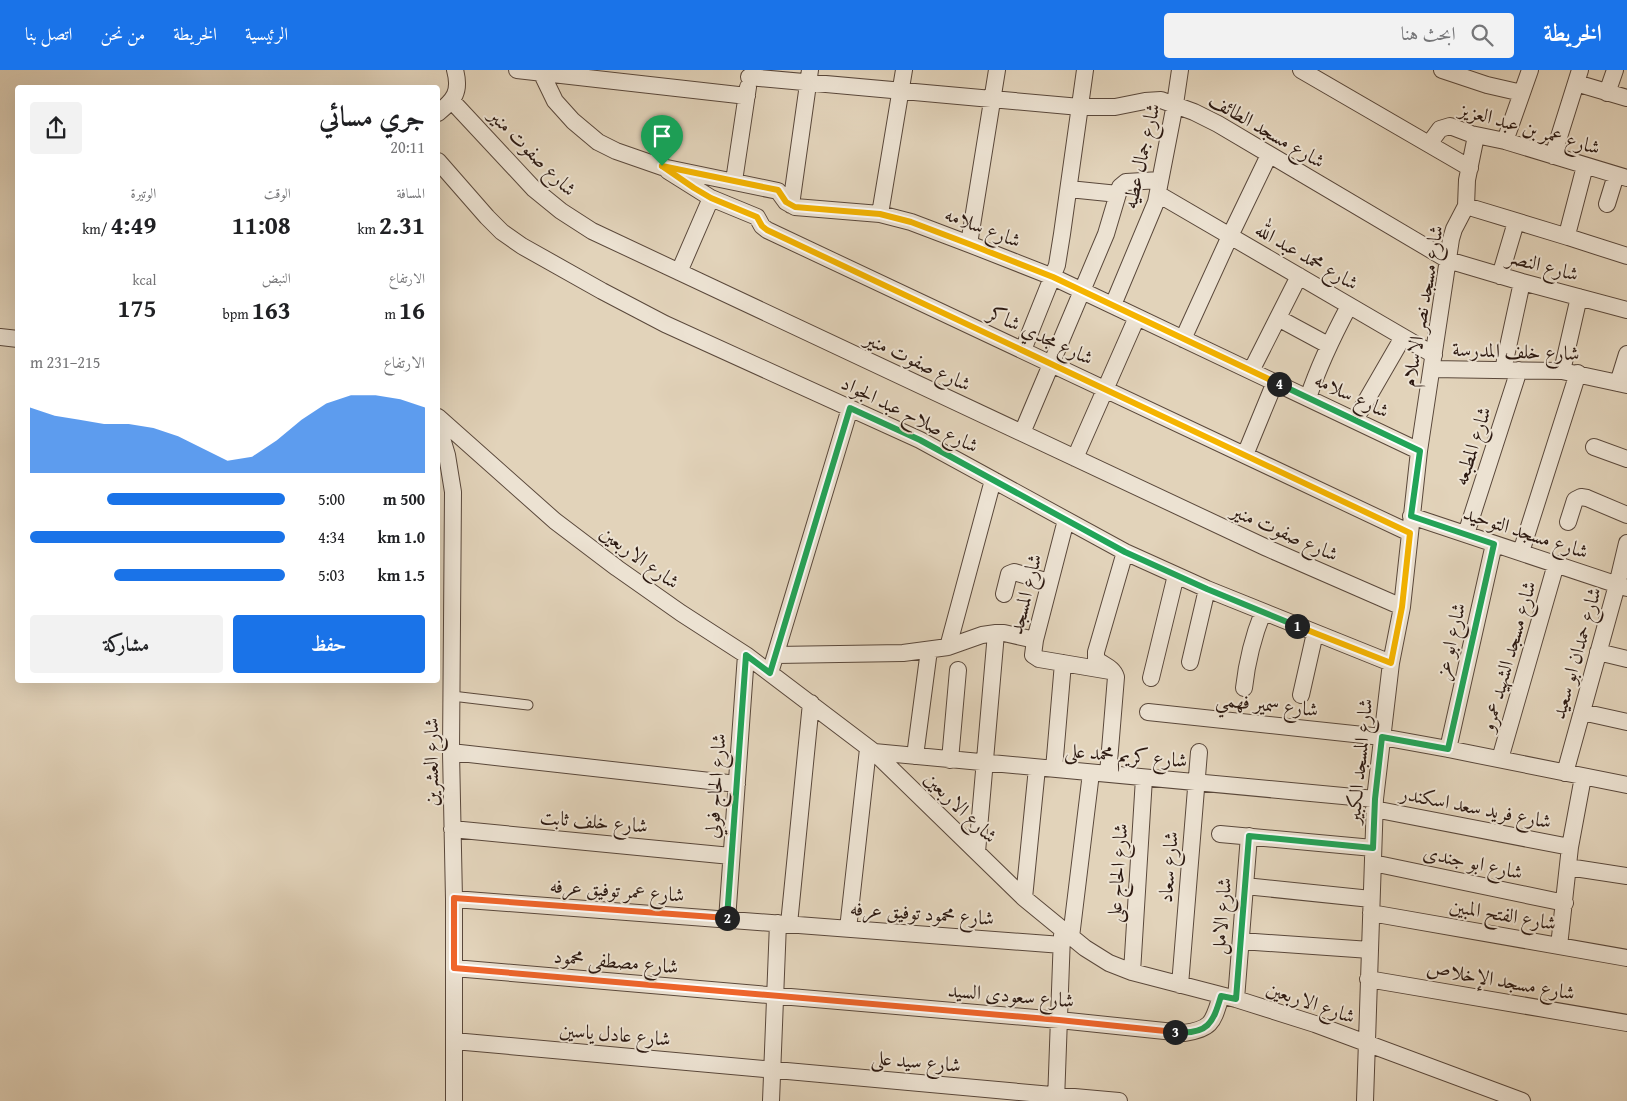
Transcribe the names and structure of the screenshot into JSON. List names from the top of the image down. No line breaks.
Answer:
{"streets":{"street":["شارع عمر بن عبد العزيز","شارع مسجد الطائف","شارع صفوت منير","شارع جمال عطيه","شارع سلامه","شارع محمد عبد الله","شارع النصر","شارع مسجد نصر الاسلام","شارع مجدي شاكر","شارع خلف المدرسة","شارع صلاح عبد الجواد","شارع المطبعه","شارع مسجد التوحيد","شارع الاربعين","شارع المسجد","شارع ابو عز","شارع حمدان ابو سعيد","شارع مسجد الشهيد عمرو","شارع سمير فهمي","شارع كريم محمد على","شارع المسجد الكبير","شارع العشرين","شارع الحاج فولي","شارع فريد سعد اسكندر","شارع خلف ثابت","شارع ابو جندى","شارع سعاد","شارع الحاج على","شارع عمر توفيق عرفه","شارع محمود توفيق عرفه","شارع الفتح المبين","شارع الامل","شارع مصطفى محمود","شارع مسجد الإخلاص","شارع سعودى السيد","شارع عادل ياسين","شارع سيد على"]},"crossings":[["شارع عمر بن عبد العزيز","شارع مسجد نصر الاسلام"],["شارع مسجد الطائف","شارع جمال عطيه"],["شارع مسجد الطائف","شارع النصر"],["شارع مسجد الطائف","شارع مسجد نصر الاسلام"],["شارع صفوت منير","شارع المسجد الكبير"],["شارع جمال عطيه","شارع سلامه"],["شارع جمال عطيه","شارع محمد عبد الله"],["شارع سلامه","شارع مسجد نصر الاسلام"],["شارع محمد عبد الله","شارع مسجد نصر الاسلام"],["شارع محمد عبد الله","شارع خلف المدرسة"],["شارع النصر","شارع مسجد نصر الاسلام"],["شارع النصر","شارع المطبعه"],["شارع مسجد نصر الاسلام","شارع خلف المدرسة"],["شارع مسجد نصر الاسلام","شارع مسجد التوحيد"],["شارع مسجد نصر الاسلام","شارع المسجد الكبير"],["شارع مجدي شاكر","شارع المسجد الكبير"],["شارع خلف المدرسة","شارع المطبعه"],["شارع صلاح عبد الجواد","شارع المسجد"],["شارع صلاح عبد الجواد","شارع المسجد الكبير"],["شارع المطبعه","شارع مسجد التوحيد"],["شارع مسجد التوحيد","شارع ابو عز"],["شارع مسجد التوحيد","شارع حمدان ابو سعيد"],["شارع مسجد التوحيد","شارع مسجد الشهيد عمرو"],["شارع مسجد التوحيد","شارع المسجد الكبير"],["شارع الاربعين","شارع كريم محمد على"],["شارع الاربعين","شارع المسجد الكبير"],["شارع الاربعين","شارع الحاج فولي"],["شارع الاربعين","شارع سعاد"],["شارع الاربعين","شارع الحاج على"],["شارع الاربعين","شارع محمود توفيق عرفه"],["شارع الاربعين","شارع الامل"],["شارع الاربعين","شارع سعودى السيد"],["شارع ابو عز","شارع سمير فهمي"],["شارع حمدان ابو سعيد","شارع سمير فهمي"],["شارع مسجد الشهيد عمرو","شارع سمير فهمي"],["شارع سمير فهمي","شارع المسجد الكبير"],["شارع كريم محمد على","شارع المسجد الكبير"],["شارع كريم محمد على","شارع فريد سعد اسكندر"],["شارع كريم محمد على","شارع سعاد"],["شارع كريم محمد على","شارع الحاج على"],["شارع المسجد الكبير","شارع فريد سعد اسكندر"],["شارع المسجد الكبير","شارع ابو جندى"],["شارع المسجد الكبير","شارع الفتح المبين"],["شارع المسجد الكبير","شارع مسجد الإخلاص"],["شارع العشرين","شارع خلف ثابت"],["شارع العشرين","شارع عمر توفيق عرفه"],["شارع العشرين","شارع مصطفى محمود"],["شارع العشرين","شارع عادل ياسين"],["شارع الحاج فولي","شارع خلف ثابت"],["شارع الحاج فولي","شارع عمر توفيق عرفه"],["شارع ابو جندى","شارع الامل"],["شارع عمر توفيق عرفه","شارع محمود توفيق عرفه"],["شارع الفتح المبين","شارع الامل"],["شارع الامل","شارع سعودى السيد"],["شارع مصطفى محمود","شارع سعودى السيد"],["شارع عادل ياسين","شارع سيد على"]],"page":{"header":"الخريطة","search":"ابحث هنا","nav":["الرئيسية","الخريطة","من نحن","اتصل بنا"],"heading":["جري مسائي","20:11"],"stats":[["المسافة","2.31 km"],["الوقت","11:08"],["الوتيرة","4:49 /km"],["الارتفاع","16 m"],["النبض","163 bpm"],["kcal","175"]],"chart":["الارتفاع","215–231 m"],"pins":["4","1","2","3"],"list":[{"name":"500 m","note":"5:00"},{"name":"1.0 km","note":"4:34"},{"name":"1.5 km","note":"5:03"}],"buttons":["حفظ","مشاركة"]}}
